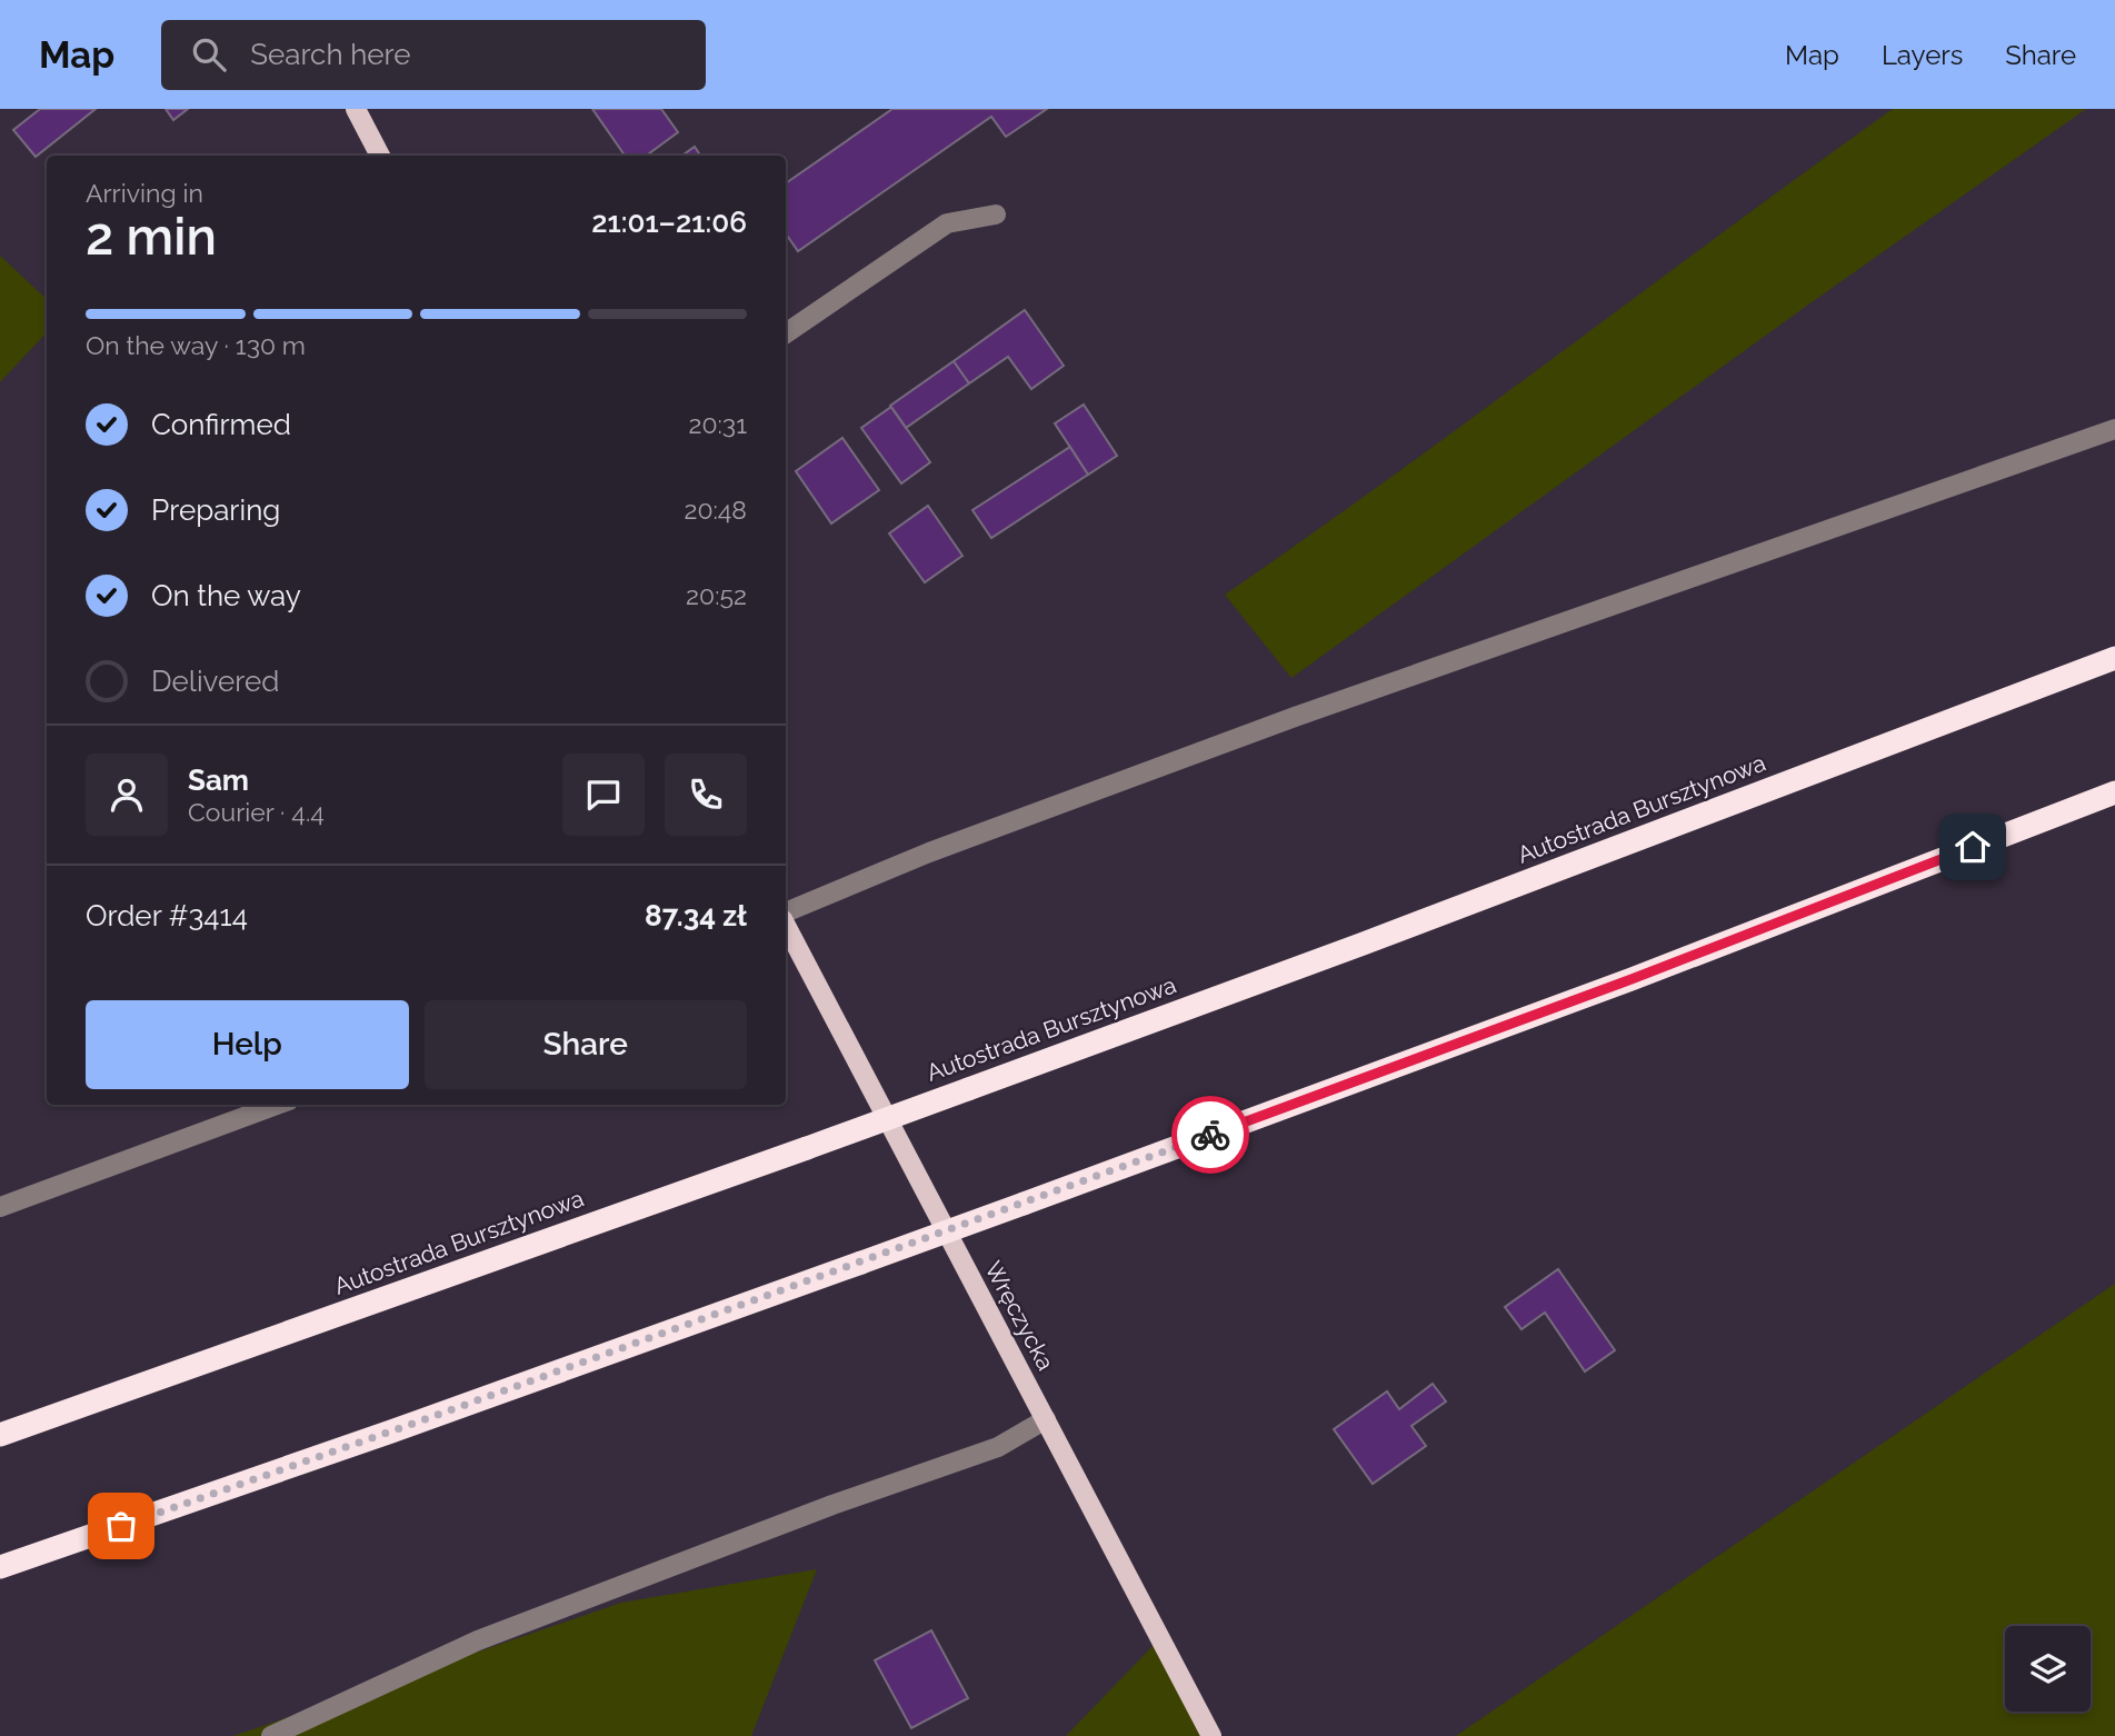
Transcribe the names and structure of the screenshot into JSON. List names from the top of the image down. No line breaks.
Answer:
{"streets":{"highway":["Autostrada Bursztynowa"],"main road":["Wręczycka"]},"page":{"header":"Map","search":"Search here","nav":["Map","Layers","Share"],"heading":["2 min","Arriving in","21:01–21:06"],"panel":["Sam","Courier · 4.4","Order #3414","87.34 zł"],"bar":"On the way · 130 m","list":[["Confirmed","20:31"],["Preparing","20:48"],["On the way","20:52"],"Delivered"],"buttons":["Help","Share"]}}
